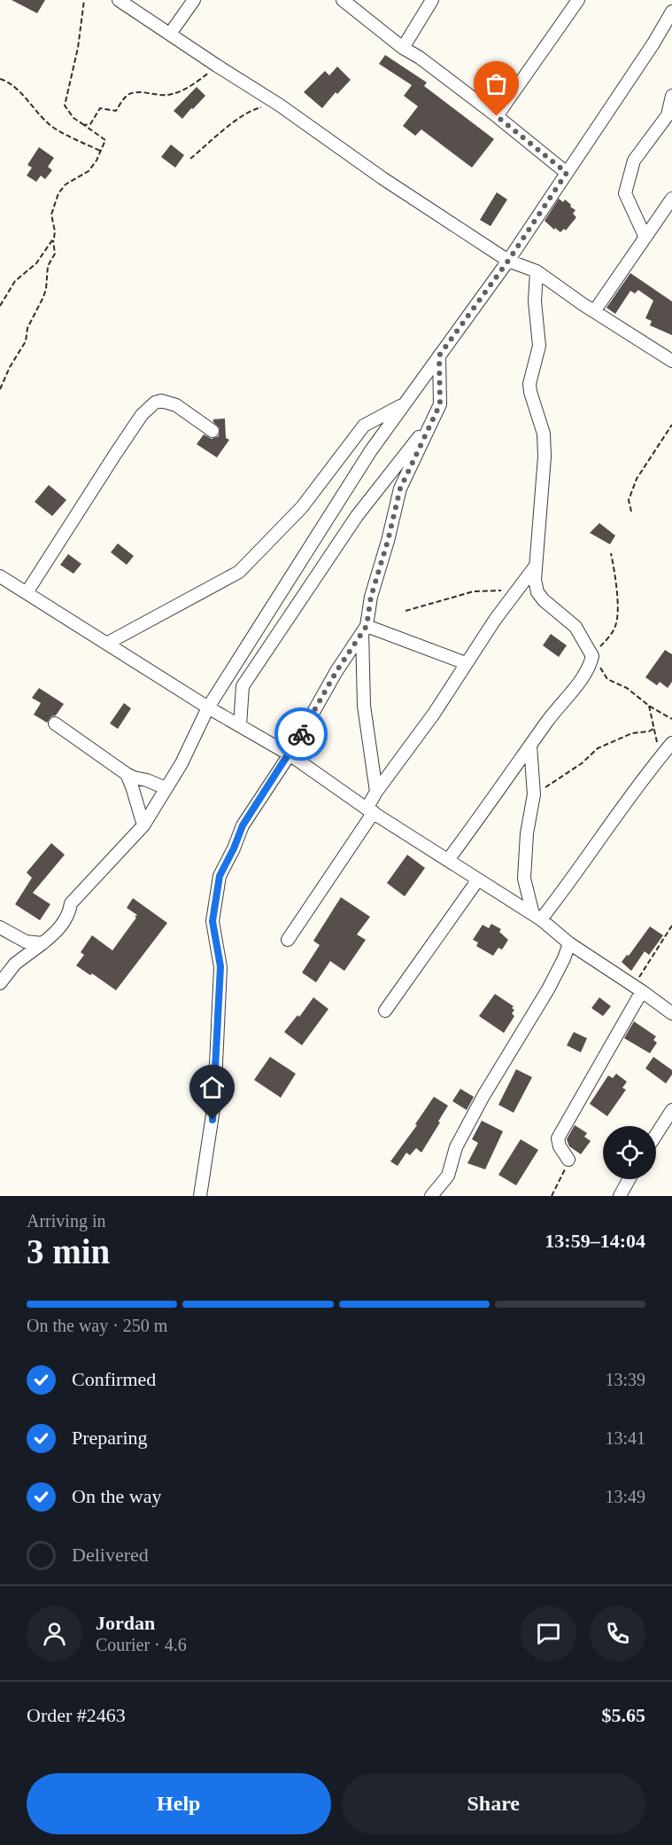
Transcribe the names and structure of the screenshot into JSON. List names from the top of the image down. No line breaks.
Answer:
{"page":{"heading":["3 min","Arriving in","13:59–14:04"],"panel":["Jordan","Courier · 4.6","Order #2463","$5.65"],"bar":"On the way · 250 m","list":[["Confirmed","13:39"],["Preparing","13:41"],["On the way","13:49"],"Delivered"],"buttons":["Help","Share"]}}
